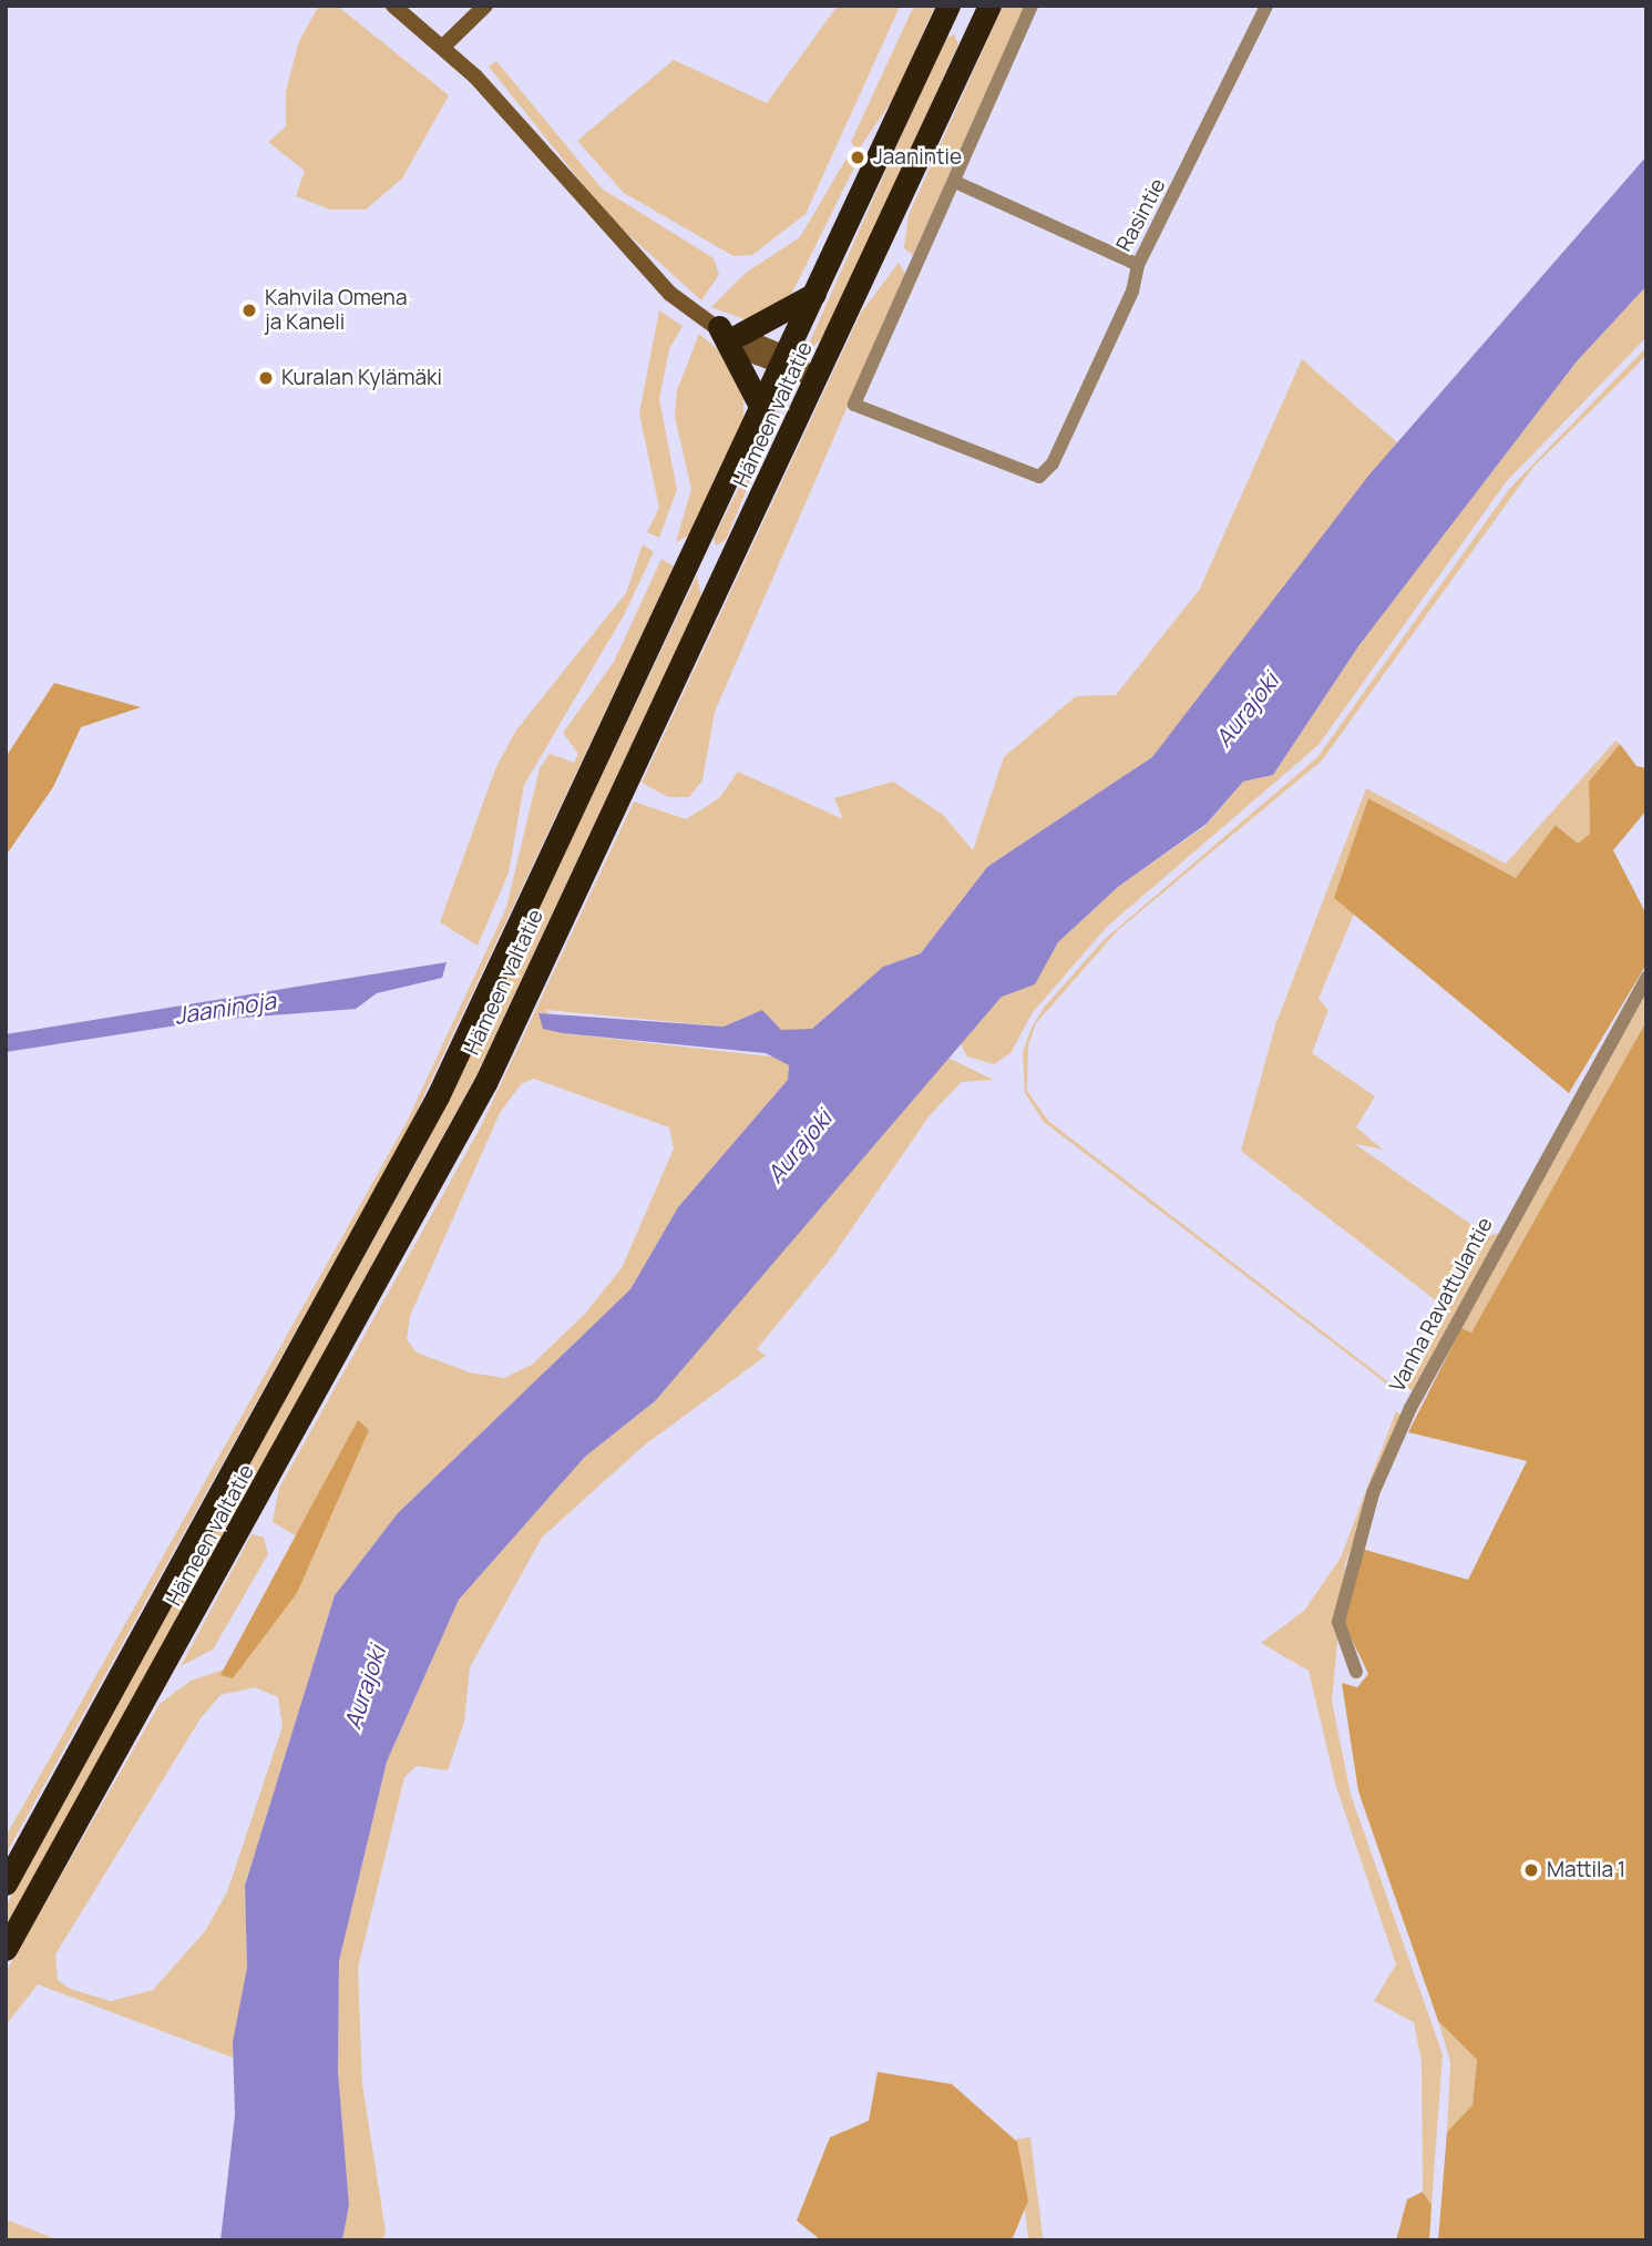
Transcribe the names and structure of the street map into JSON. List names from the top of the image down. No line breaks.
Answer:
{"streets":{"highway":["Hämeen valtatie"],"street":["Rasintie","Vanha Ravattulantie"]},"water":["Aurajoki","Jaaninoja"],"places":["Jaanintie","Kahvila Omena ja Kaneli","Kuralan Kylämäki","Mattila 1"]}
